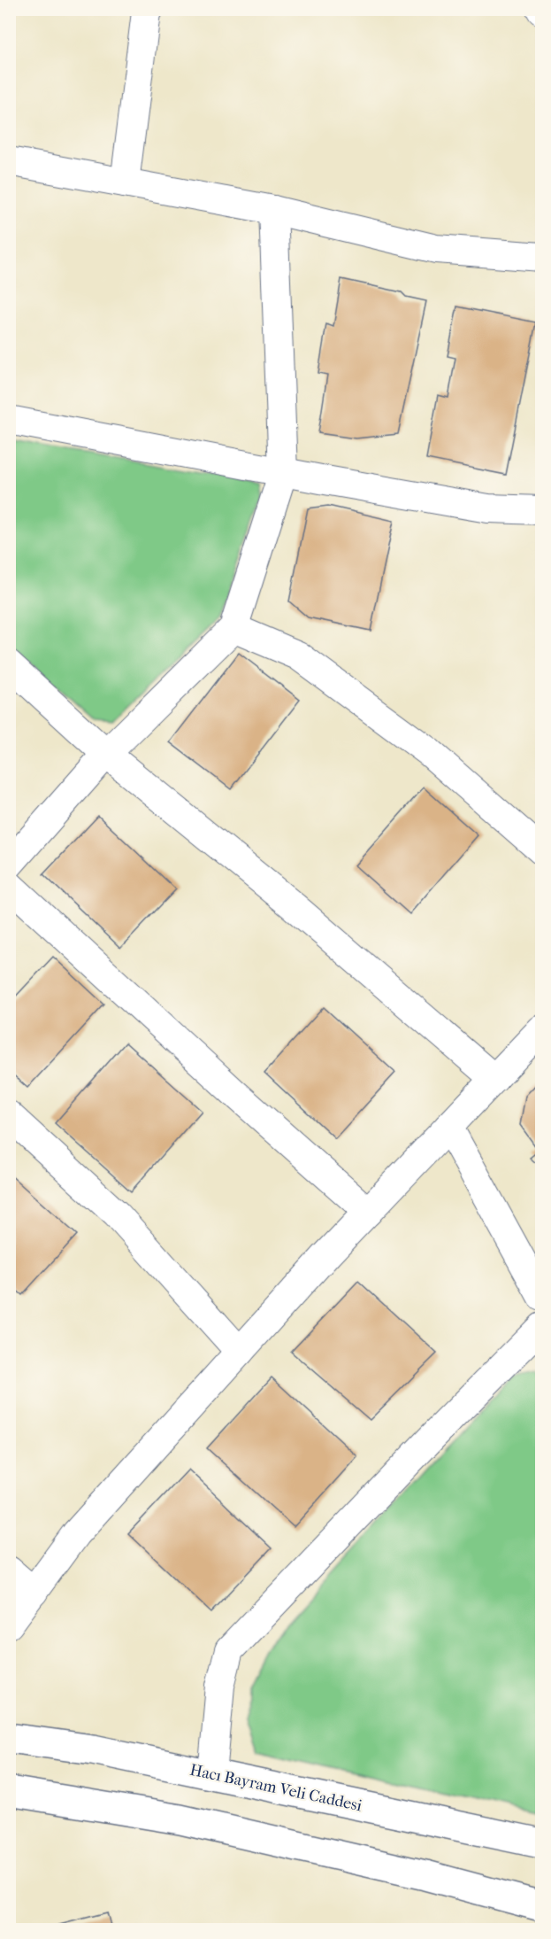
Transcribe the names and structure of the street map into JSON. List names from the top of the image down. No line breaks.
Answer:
{"streets":{"main road":["Hacı Bayram Veli Caddesi"]}}
